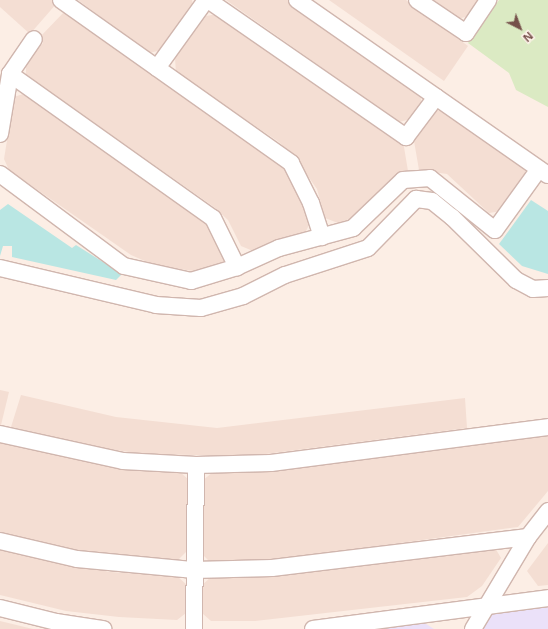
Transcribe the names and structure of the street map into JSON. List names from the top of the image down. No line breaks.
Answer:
{"north":"bottom right"}
